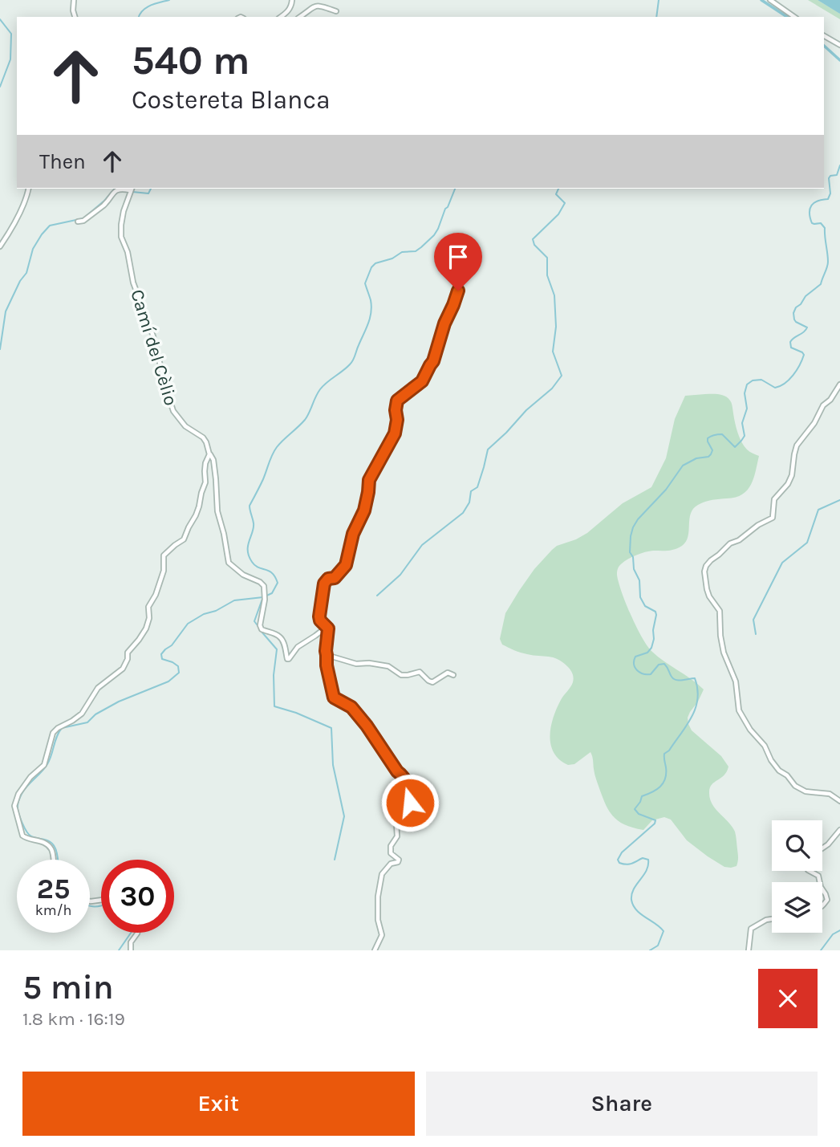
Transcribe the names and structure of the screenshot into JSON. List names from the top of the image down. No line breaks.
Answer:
{"streets":{"street":["Camí del Cèlio"]},"page":{"turn":["540 m","Costereta Blanca"],"then":"Then","speed":"25 km/h","limit":"30","heading":["5 min","1.8 km · 16:19"],"buttons":["Exit","Share"]}}
